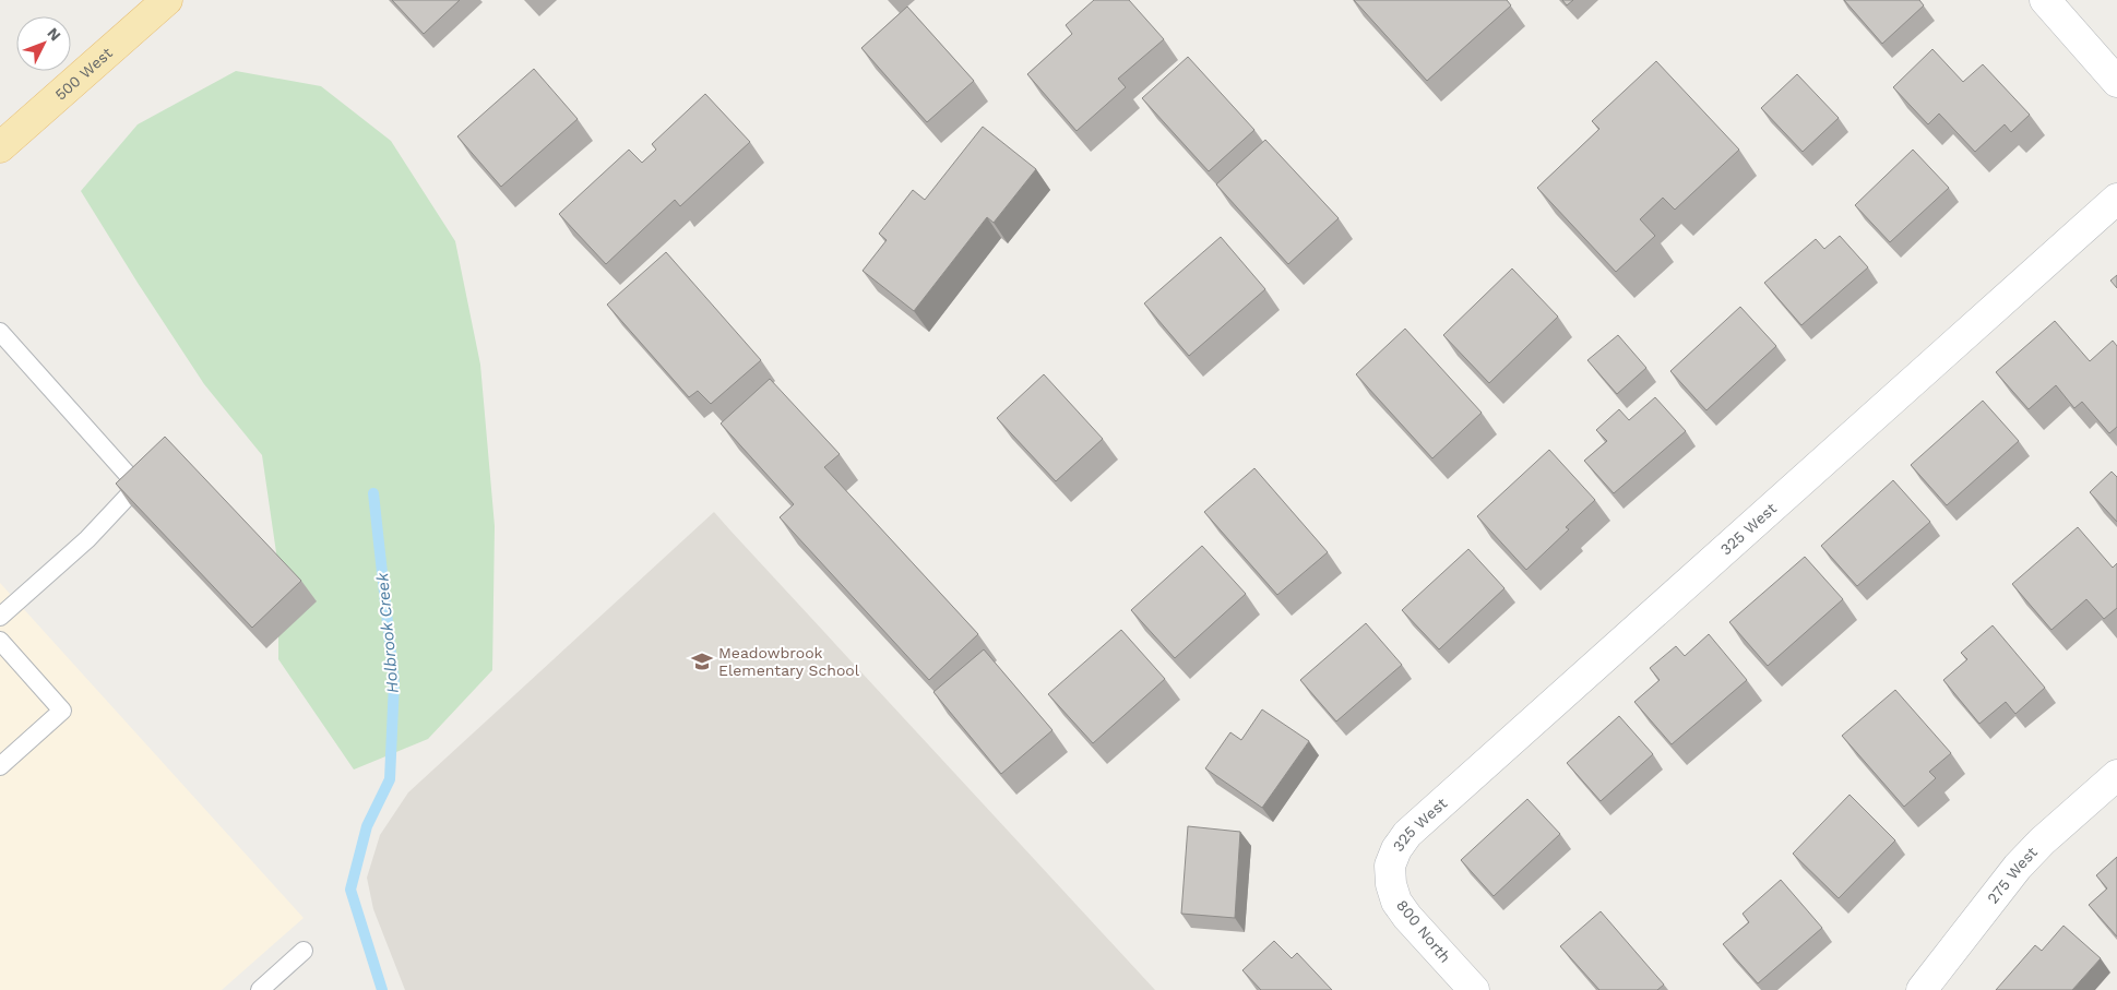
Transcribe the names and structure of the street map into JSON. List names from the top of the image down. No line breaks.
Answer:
{"streets":{"main road":["500 West"],"street":["325 West","275 West","800 North"]},"crossings":[["325 West","800 North"]],"water":["Holbrook Creek"],"places":{"school or university":["Meadowbrook Elementary School"]},"north":"top right"}
